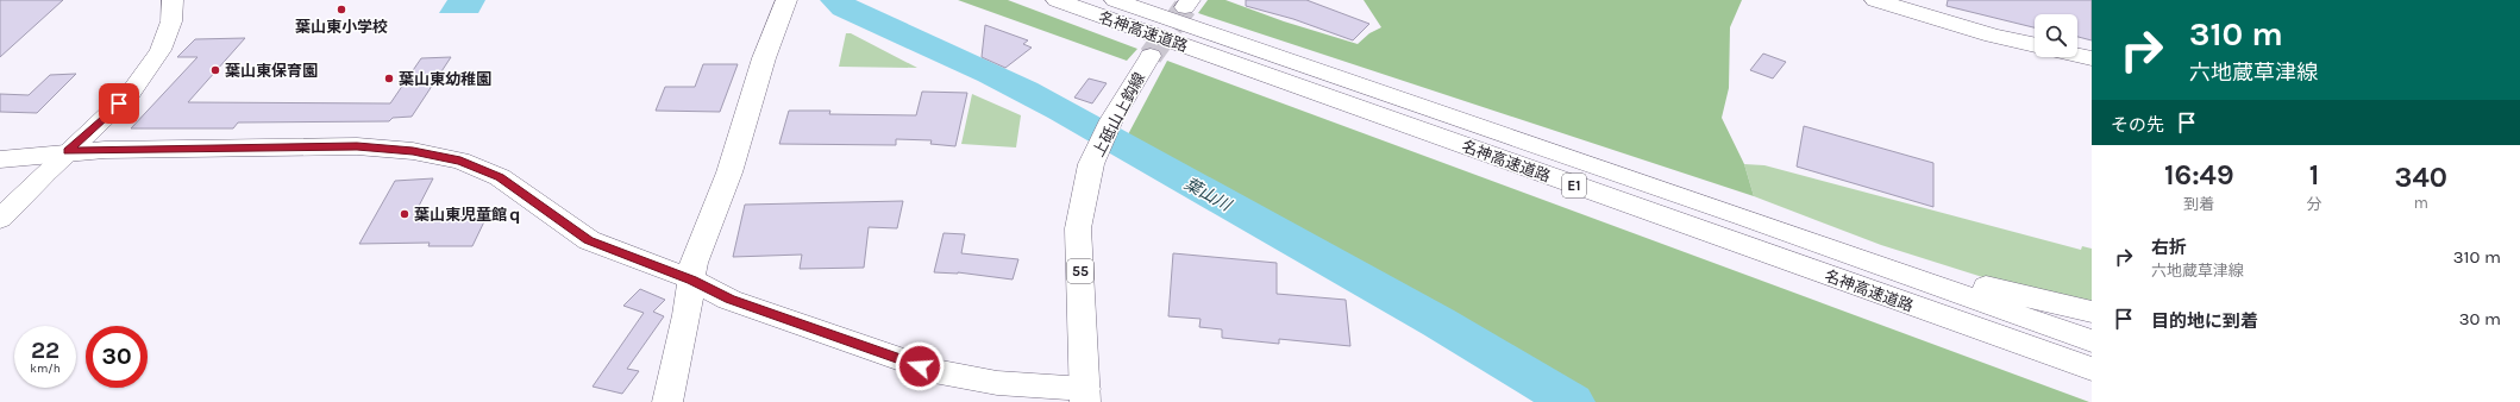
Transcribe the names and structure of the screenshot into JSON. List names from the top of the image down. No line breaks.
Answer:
{"streets":{"main road":["名神高速道路","上砥山上鈎線","E1","55"]},"water":["葉山川"],"places":["葉山東小学校","葉山東保育園","葉山東幼稚園","葉山東児童館ｑ"],"page":{"turn":["310 m","六地蔵草津線"],"then":"その先","eta":["16:49","到着","1","分","340","m"],"list":[{"name":"右折","note":"六地蔵草津線","value":"310 m"},{"name":"目的地に到着","value":"30 m"}],"speed":"22 km/h","limit":"30"}}
